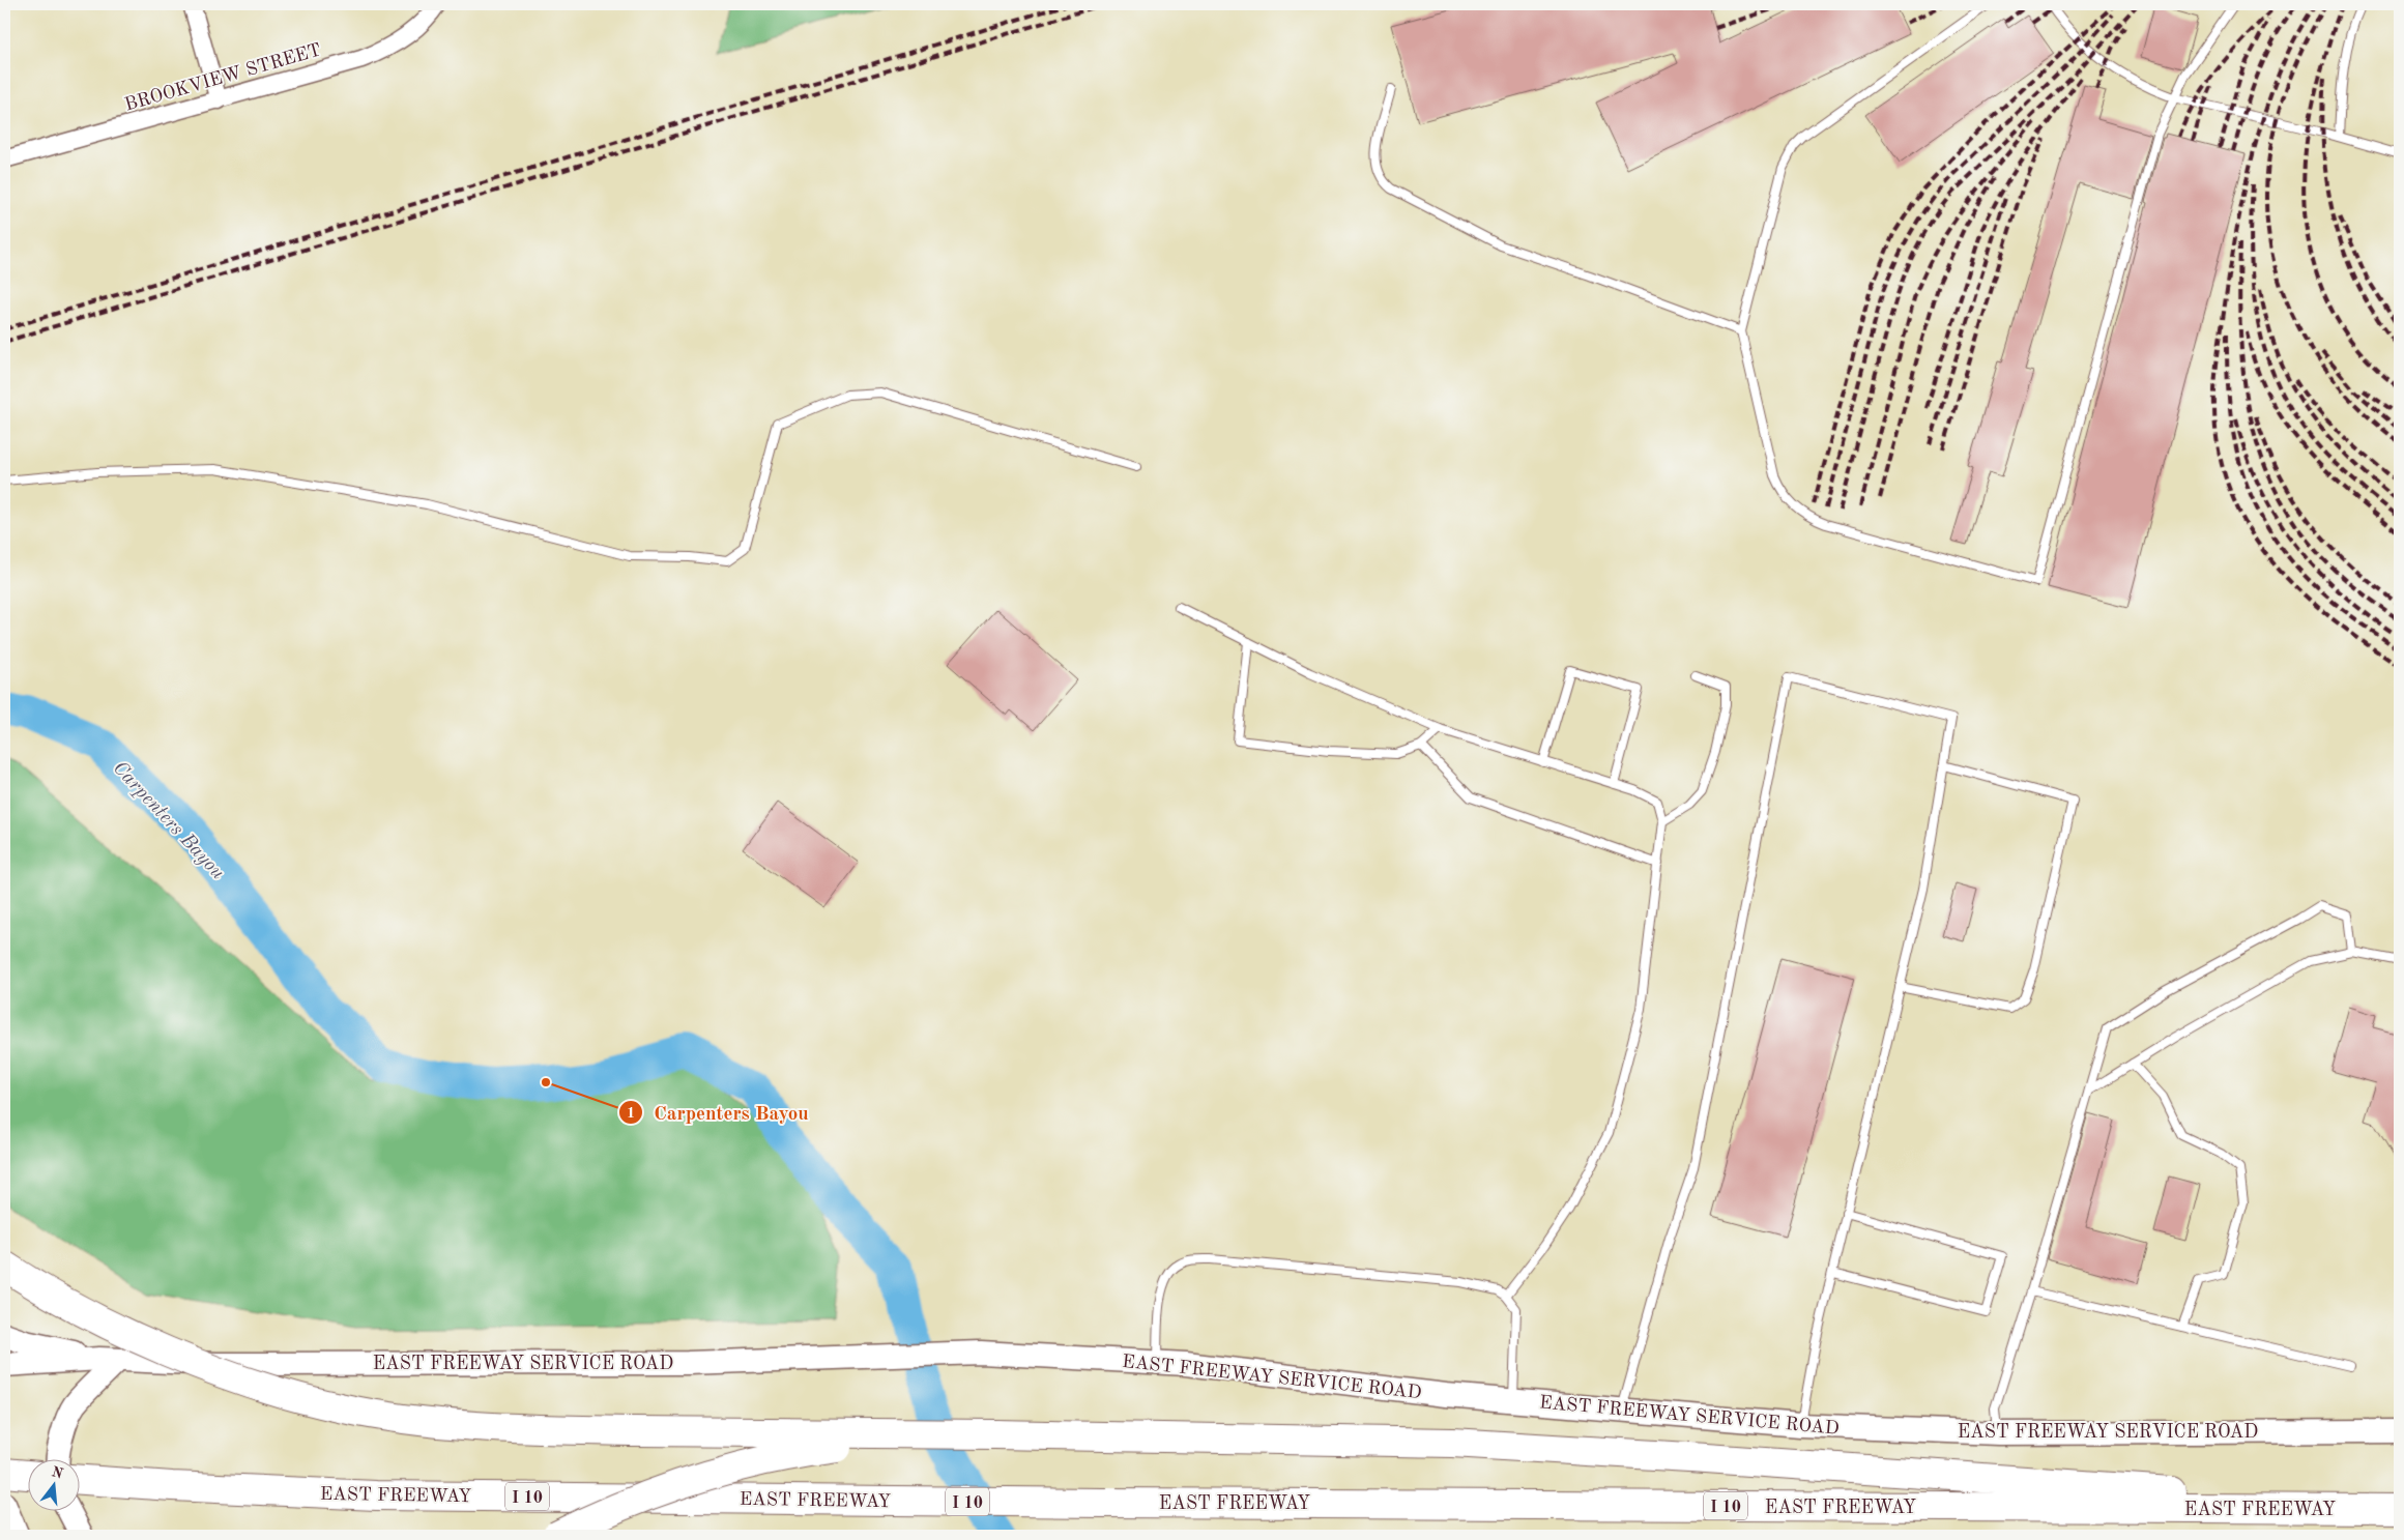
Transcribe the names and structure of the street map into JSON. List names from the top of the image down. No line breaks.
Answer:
{"streets":{"highway":["EAST FREEWAY","I 10"],"main road":["EAST FREEWAY SERVICE ROAD"],"street":["BROOKVIEW STREET"]},"water":["Carpenters Bayou"],"places":["Carpenters Bayou"],"north":"top"}
